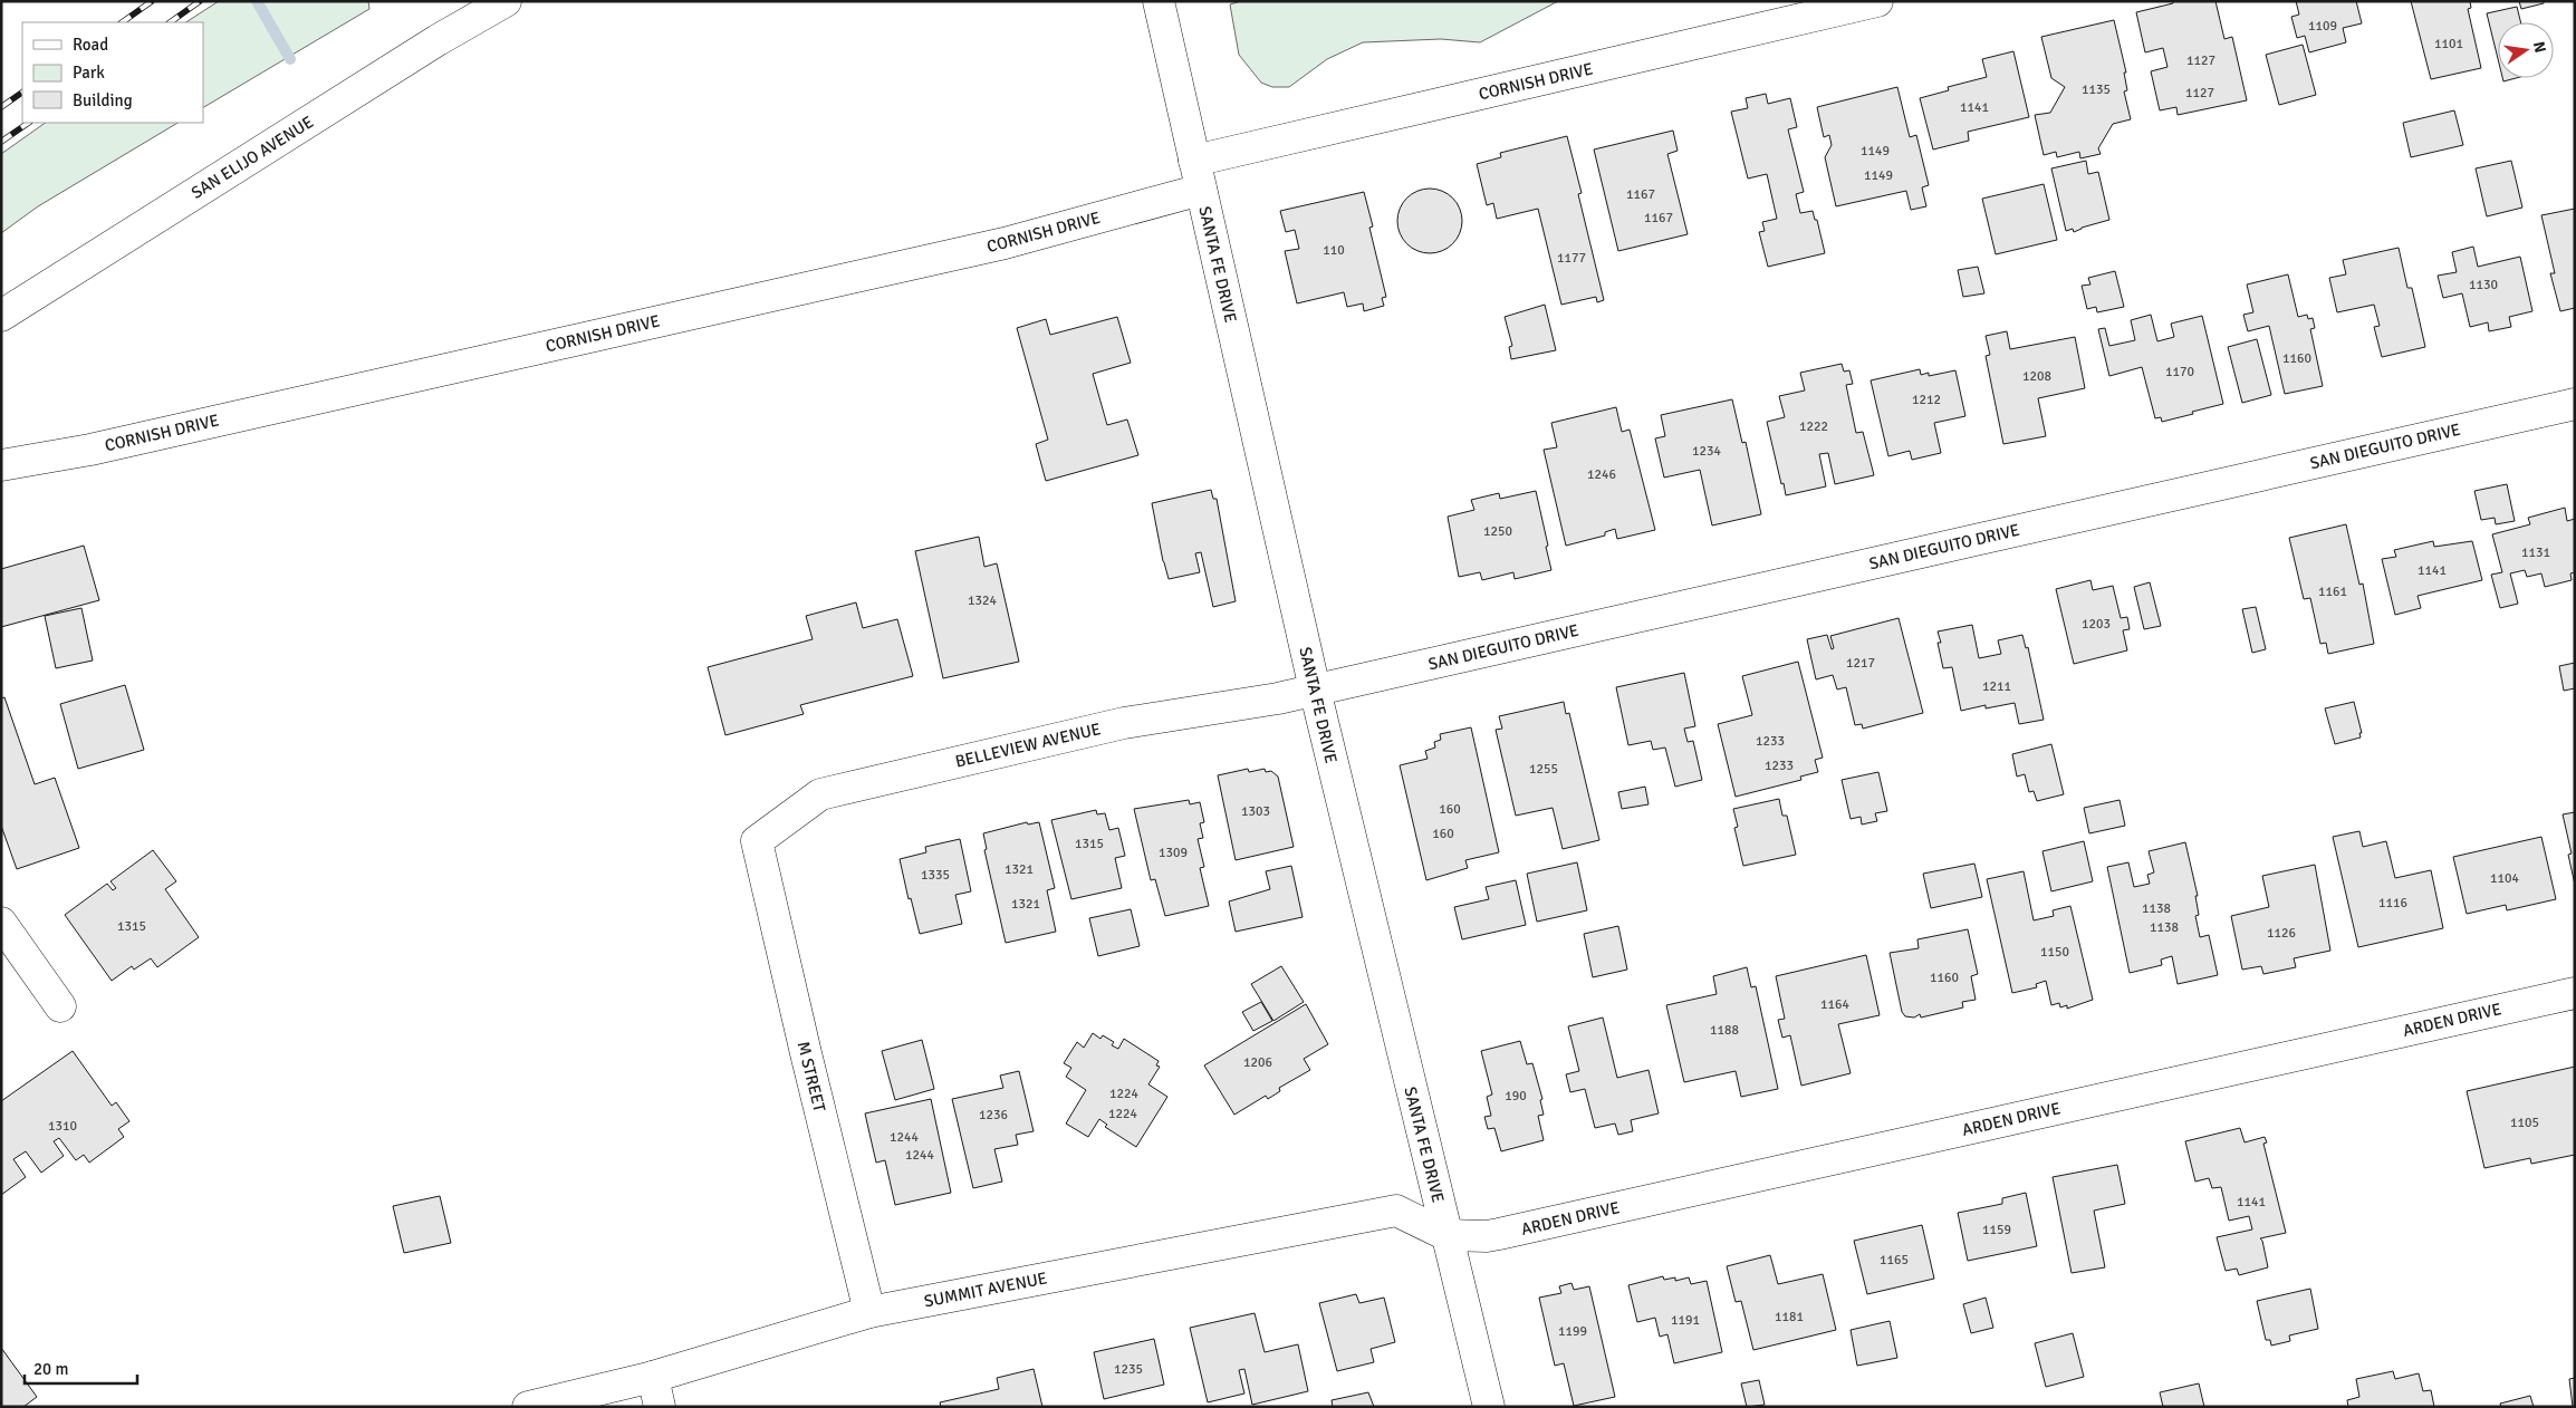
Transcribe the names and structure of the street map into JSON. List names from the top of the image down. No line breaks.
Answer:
{"streets":{"street":["CORNISH DRIVE","SAN ELIJO AVENUE","SANTA FE DRIVE","SAN DIEGUITO DRIVE","BELLEVIEW AVENUE","ARDEN DRIVE","M STREET","SUMMIT AVENUE"]},"crossings":[["CORNISH DRIVE","SANTA FE DRIVE"],["SANTA FE DRIVE","SAN DIEGUITO DRIVE"],["SANTA FE DRIVE","BELLEVIEW AVENUE"],["SANTA FE DRIVE","ARDEN DRIVE"],["SANTA FE DRIVE","SUMMIT AVENUE"],["SAN DIEGUITO DRIVE","BELLEVIEW AVENUE"],["BELLEVIEW AVENUE","M STREET"],["ARDEN DRIVE","SUMMIT AVENUE"],["M STREET","SUMMIT AVENUE"]],"house_numbers":["1109","1101","1127","1135","1127","1141","1149","1149","1167","1167","110","1177","1130","1160","1170","1208","1212","1222","1234","1246","1250","1131","1141","1161","1324","1203","1217","1211","1233","1233","1255","160","1303","160","1315","1309","1321","1335","1104","1116","1321","1138","1315","1138","1126","1150","1160","1164","1188","1206","1224","190","1224","1236","1105","1310","1244","1244","1141","1159","1165","1181","1191","1199","1235"],"legend":["Road","Park","Building"],"scale_bar":"20 m","north":"right"}
